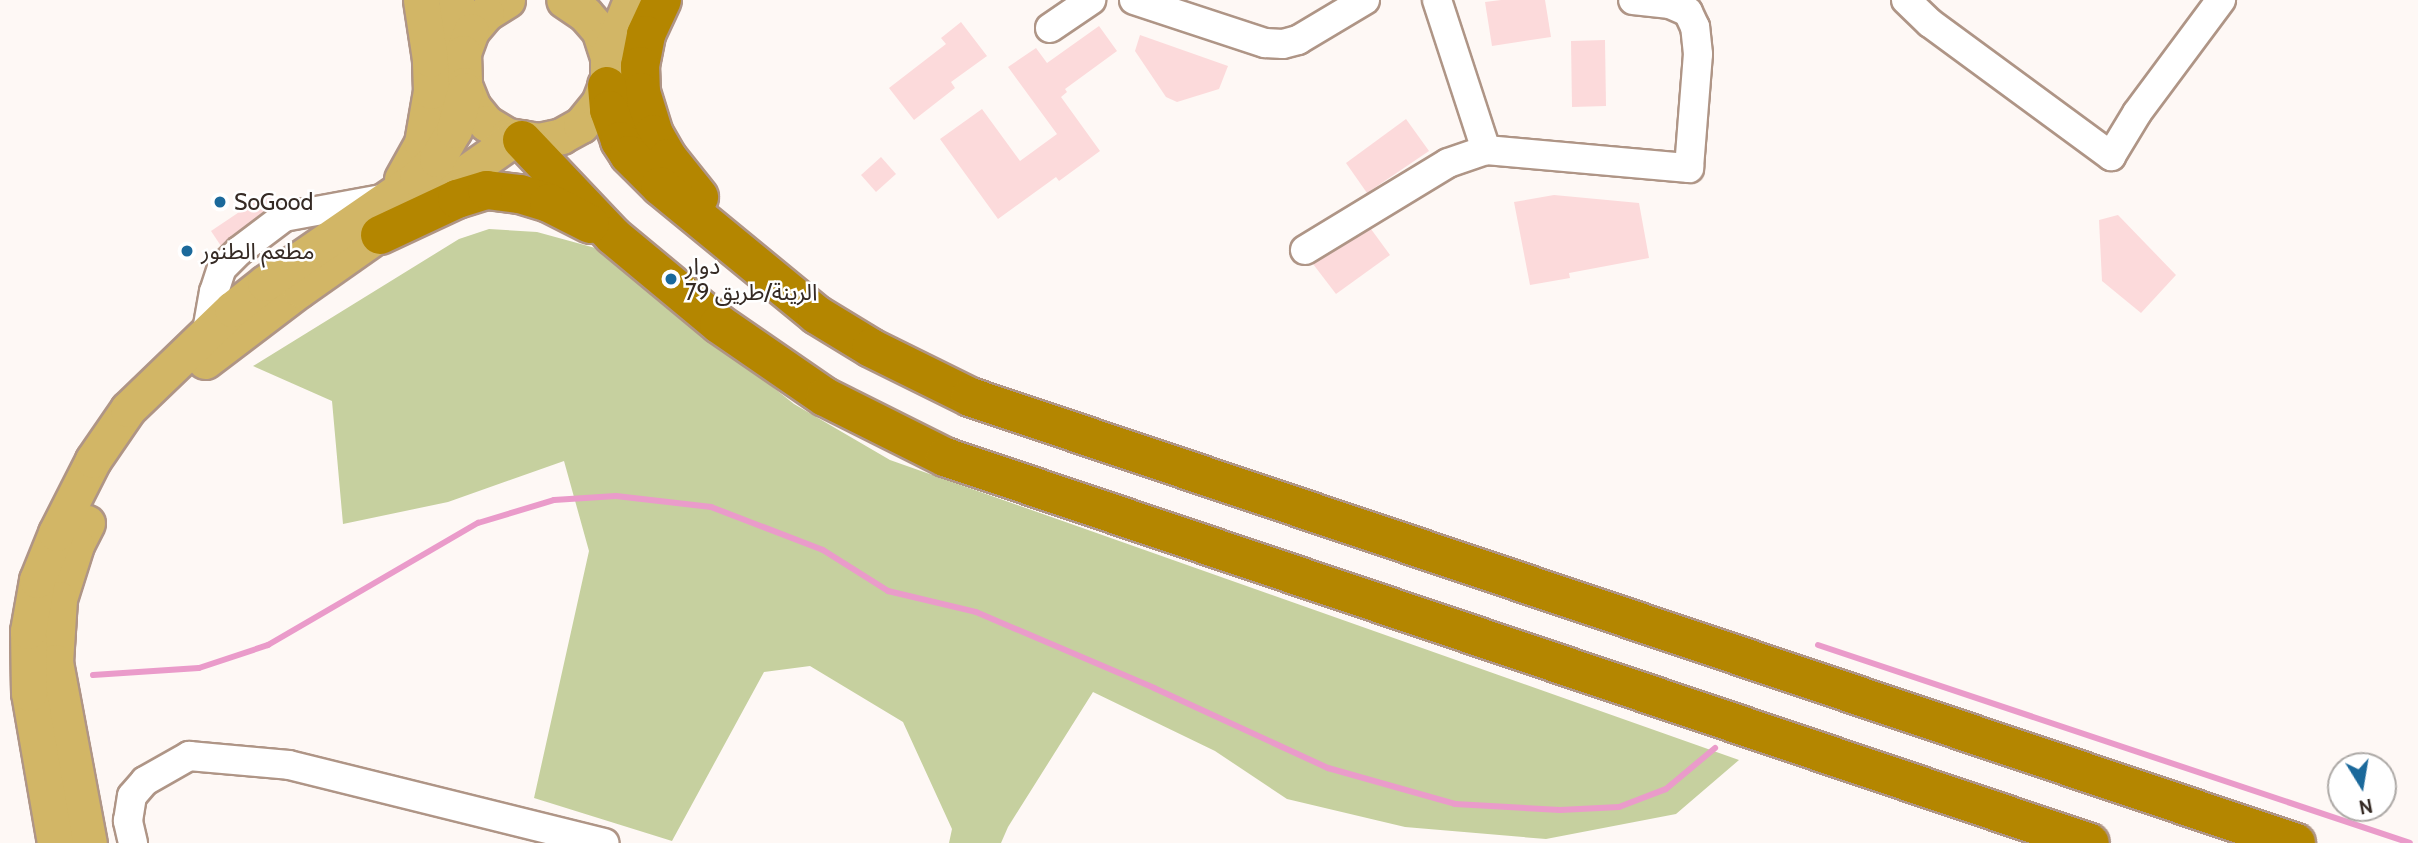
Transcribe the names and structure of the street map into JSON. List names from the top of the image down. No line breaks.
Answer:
{"places":["SoGood","مطعم الطنور","دوار الرينة/طريق 79"],"north":"bottom"}
